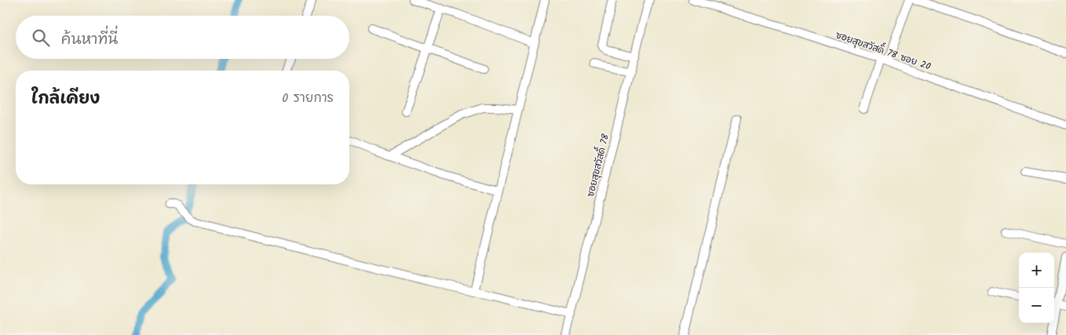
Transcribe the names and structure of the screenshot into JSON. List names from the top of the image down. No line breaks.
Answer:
{"streets":{"street":["ซอยสุขสวัสดิ์ 78 ซอย 20","ซอยสุขสวัสดิ์ 78"]},"page":{"search":"ค้นหาที่นี่","heading":["ใกล้เคียง","0 รายการ"],"map_buttons":["+","−"]}}
